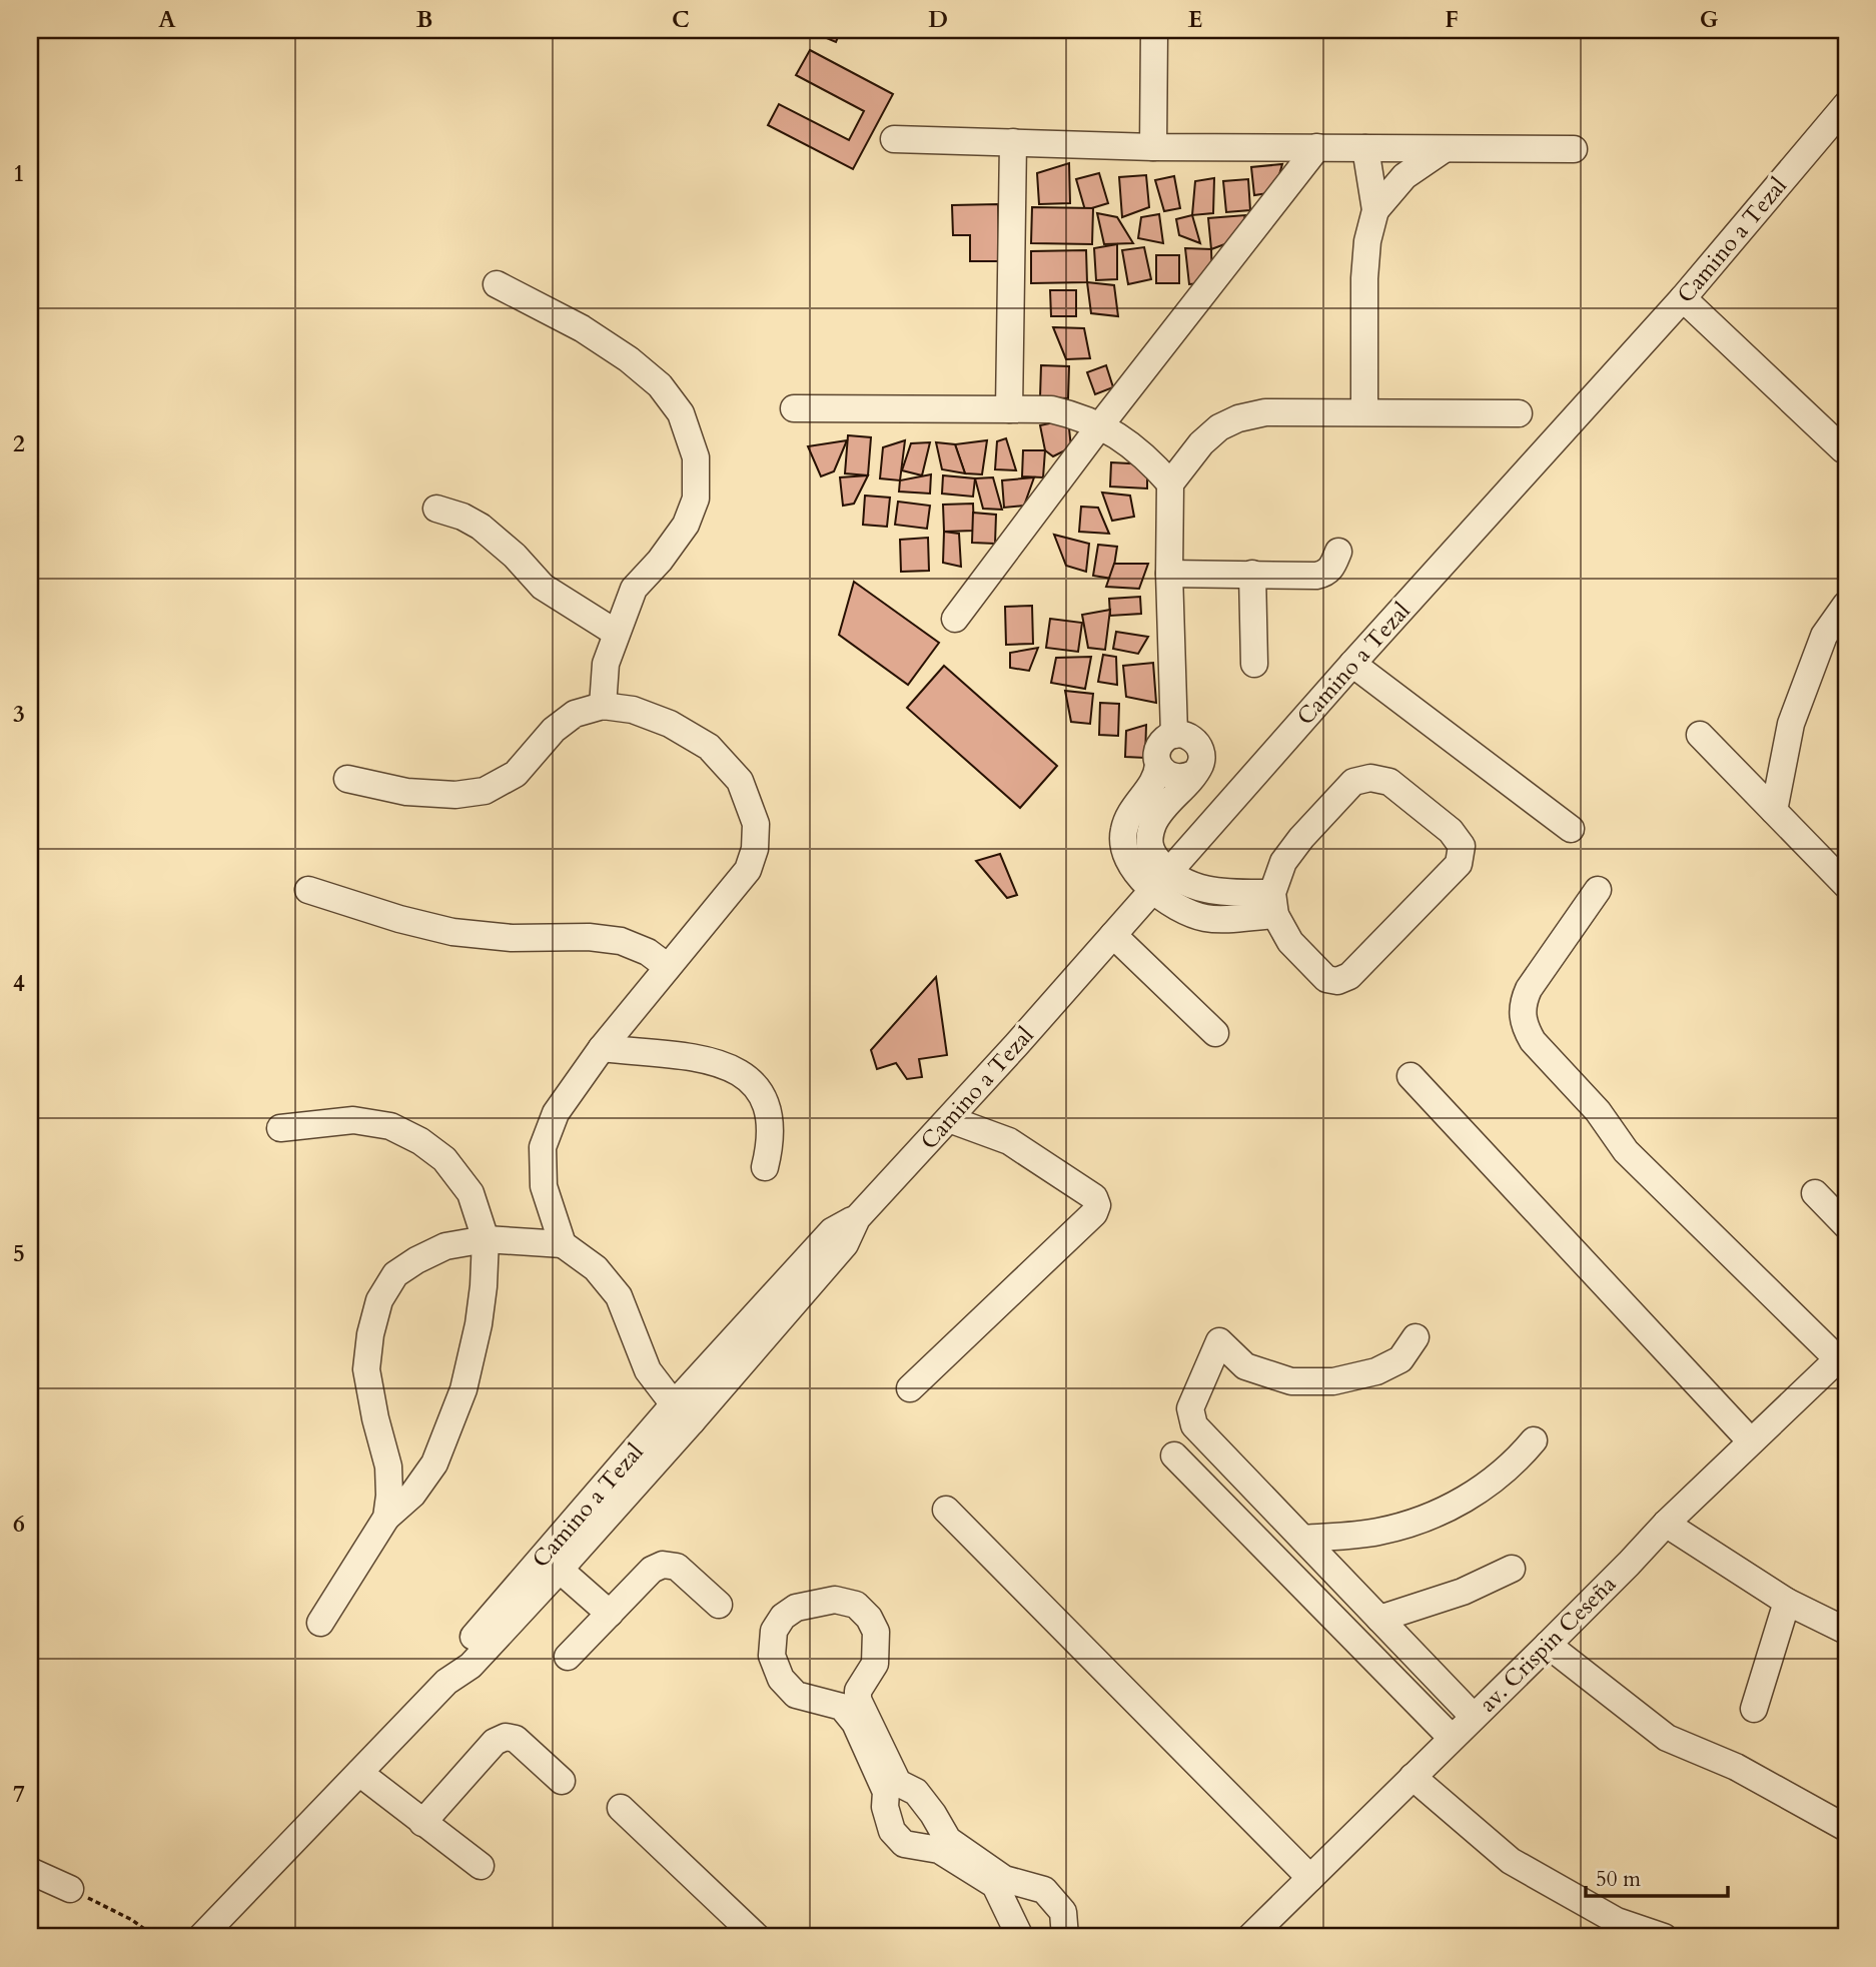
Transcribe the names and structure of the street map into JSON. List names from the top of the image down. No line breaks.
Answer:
{"streets":{"street":["Camino a Tezal","av. Crispin Ceseña"]},"scale_bar":"50 m","grid":{"columns":["A","B","C","D","E","F","G"],"rows":["1","2","3","4","5","6","7"]}}
